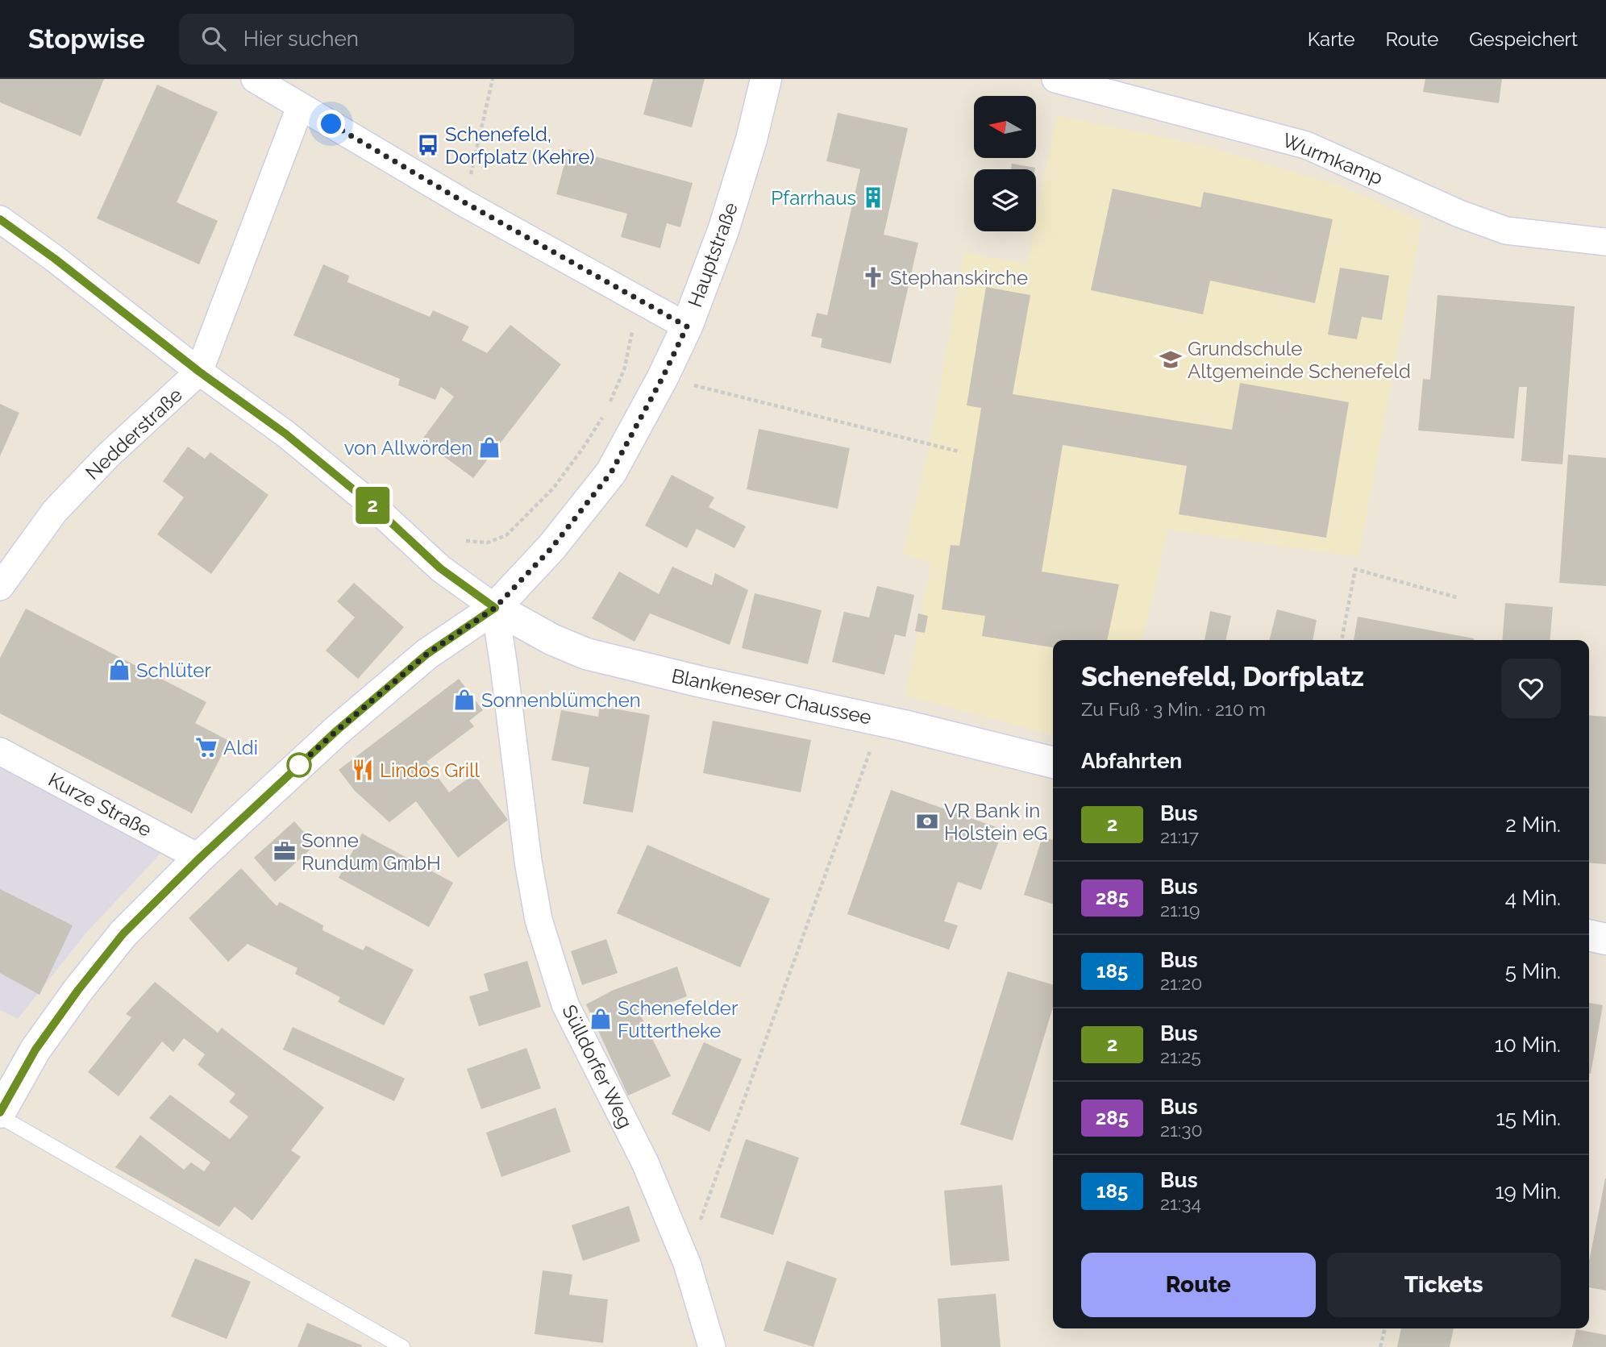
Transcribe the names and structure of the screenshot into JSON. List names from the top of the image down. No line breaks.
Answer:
{"streets":{"main road":["Hauptstraße","Blankeneser Chaussee"],"street":["Wurmkamp","Nedderstraße","Kurze Straße","Sülldorfer Weg"]},"crossings":[["Hauptstraße","Blankeneser Chaussee"],["Hauptstraße","Kurze Straße"],["Hauptstraße","Sülldorfer Weg"],["Blankeneser Chaussee","Sülldorfer Weg"]],"places":{"bus stop":["Schenefeld, Dorfplatz (Kehre)"],"building":["Pfarrhaus"],"church":["Stephanskirche"],"school or university":["Grundschule Altgemeinde Schenefeld"],"shop":["von Allwörden","Schlüter","Sonnenblümchen","Schenefelder Futtertheke"],"supermarket":["Aldi"],"restaurant":["Lindos Grill"],"bank":["VR Bank in Holstein eG"],"office":["Sonne Rundum GmbH"]},"lines":["bus line 2"],"north":"left","page":{"header":"Stopwise","search":"Hier suchen","nav":["Karte","Route","Gespeichert"],"on_map":"2","heading":[["Schenefeld, Dorfplatz","Zu Fuß · 3 Min. · 210 m"],"Abfahrten"],"list":[{"mark":"2","name":"Bus","note":"21:17","value":"2 Min."},{"mark":"285","name":"Bus","note":"21:19","value":"4 Min."},{"mark":"185","name":"Bus","note":"21:20","value":"5 Min."},{"mark":"2","name":"Bus","note":"21:25","value":"10 Min."},{"mark":"285","name":"Bus","note":"21:30","value":"15 Min."},{"mark":"185","name":"Bus","note":"21:34","value":"19 Min."}],"buttons":["Route","Tickets"]}}
